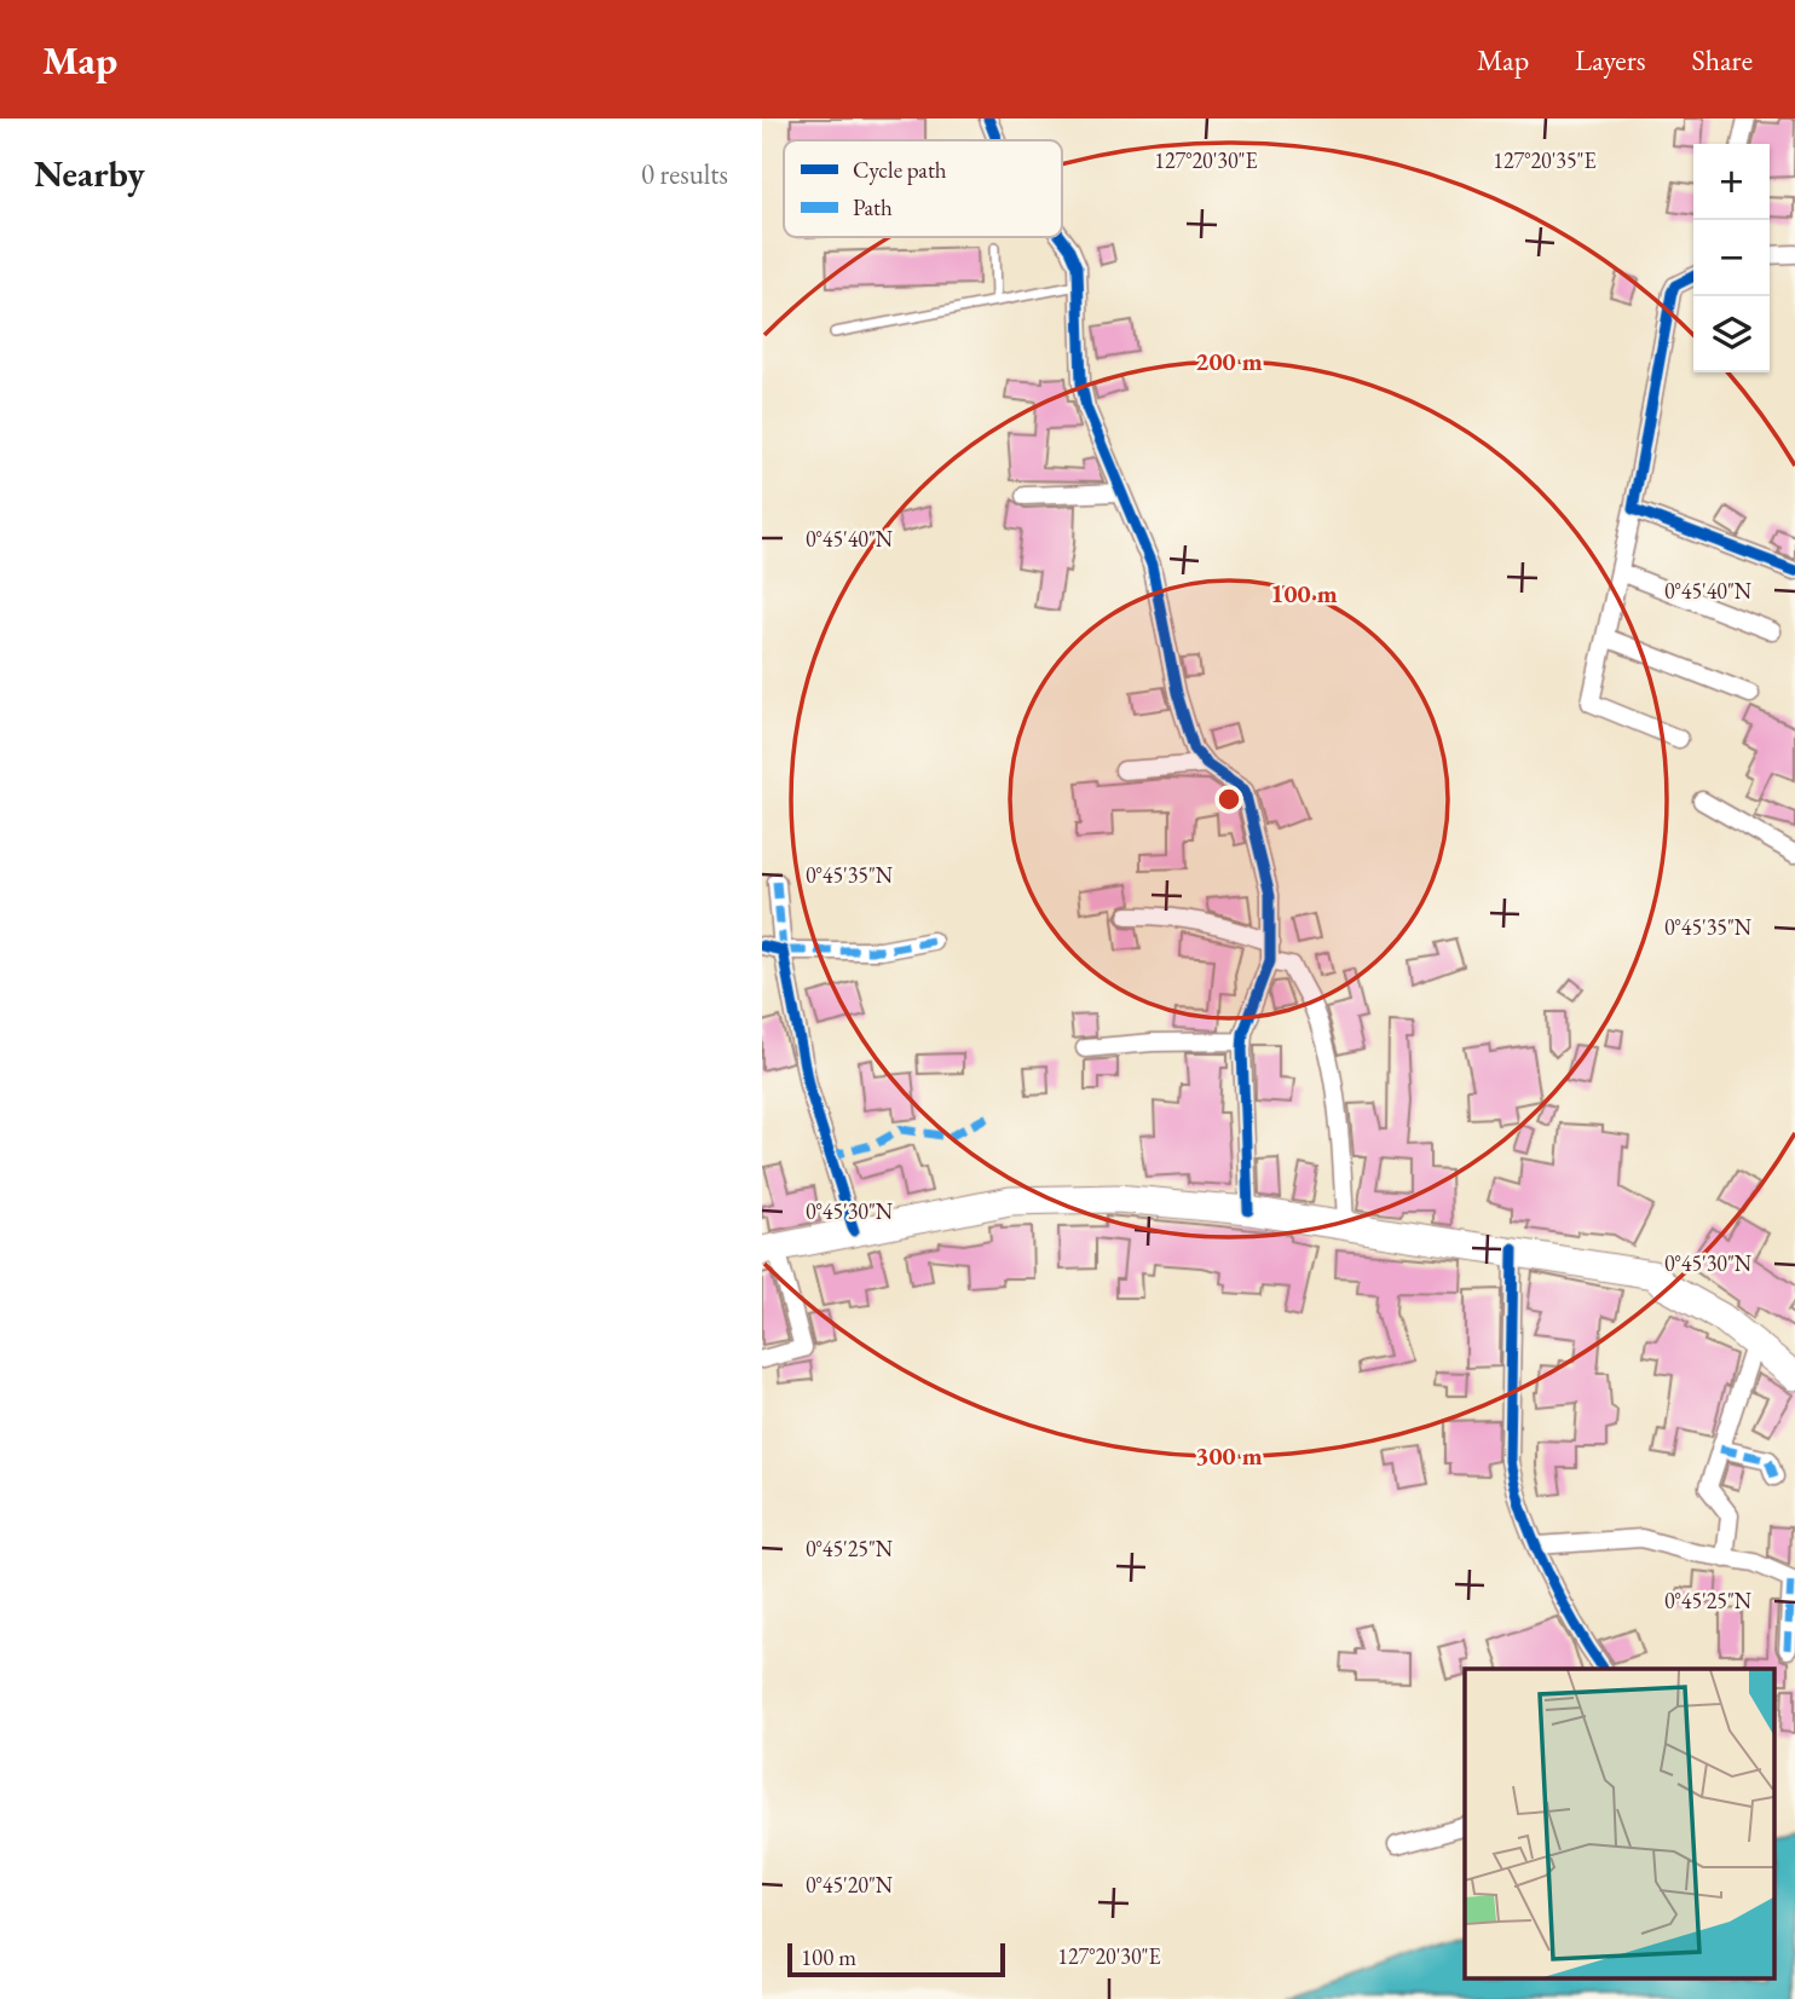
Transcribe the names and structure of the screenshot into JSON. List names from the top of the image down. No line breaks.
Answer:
{"legend":["Cycle path","Path"],"scale_bar":"100 m","page":{"header":"Map","nav":["Map","Layers","Share"],"heading":["Nearby","0 results"],"map_buttons":["+","−"],"scale":"100 m"},"coordinates":["127°20'30\"E","127°20'35\"E","0°45'40\"N","0°45'35\"N","0°45'30\"N","0°45'25\"N","0°45'20\"N"],"rings":["200 m","100 m","300 m"]}
